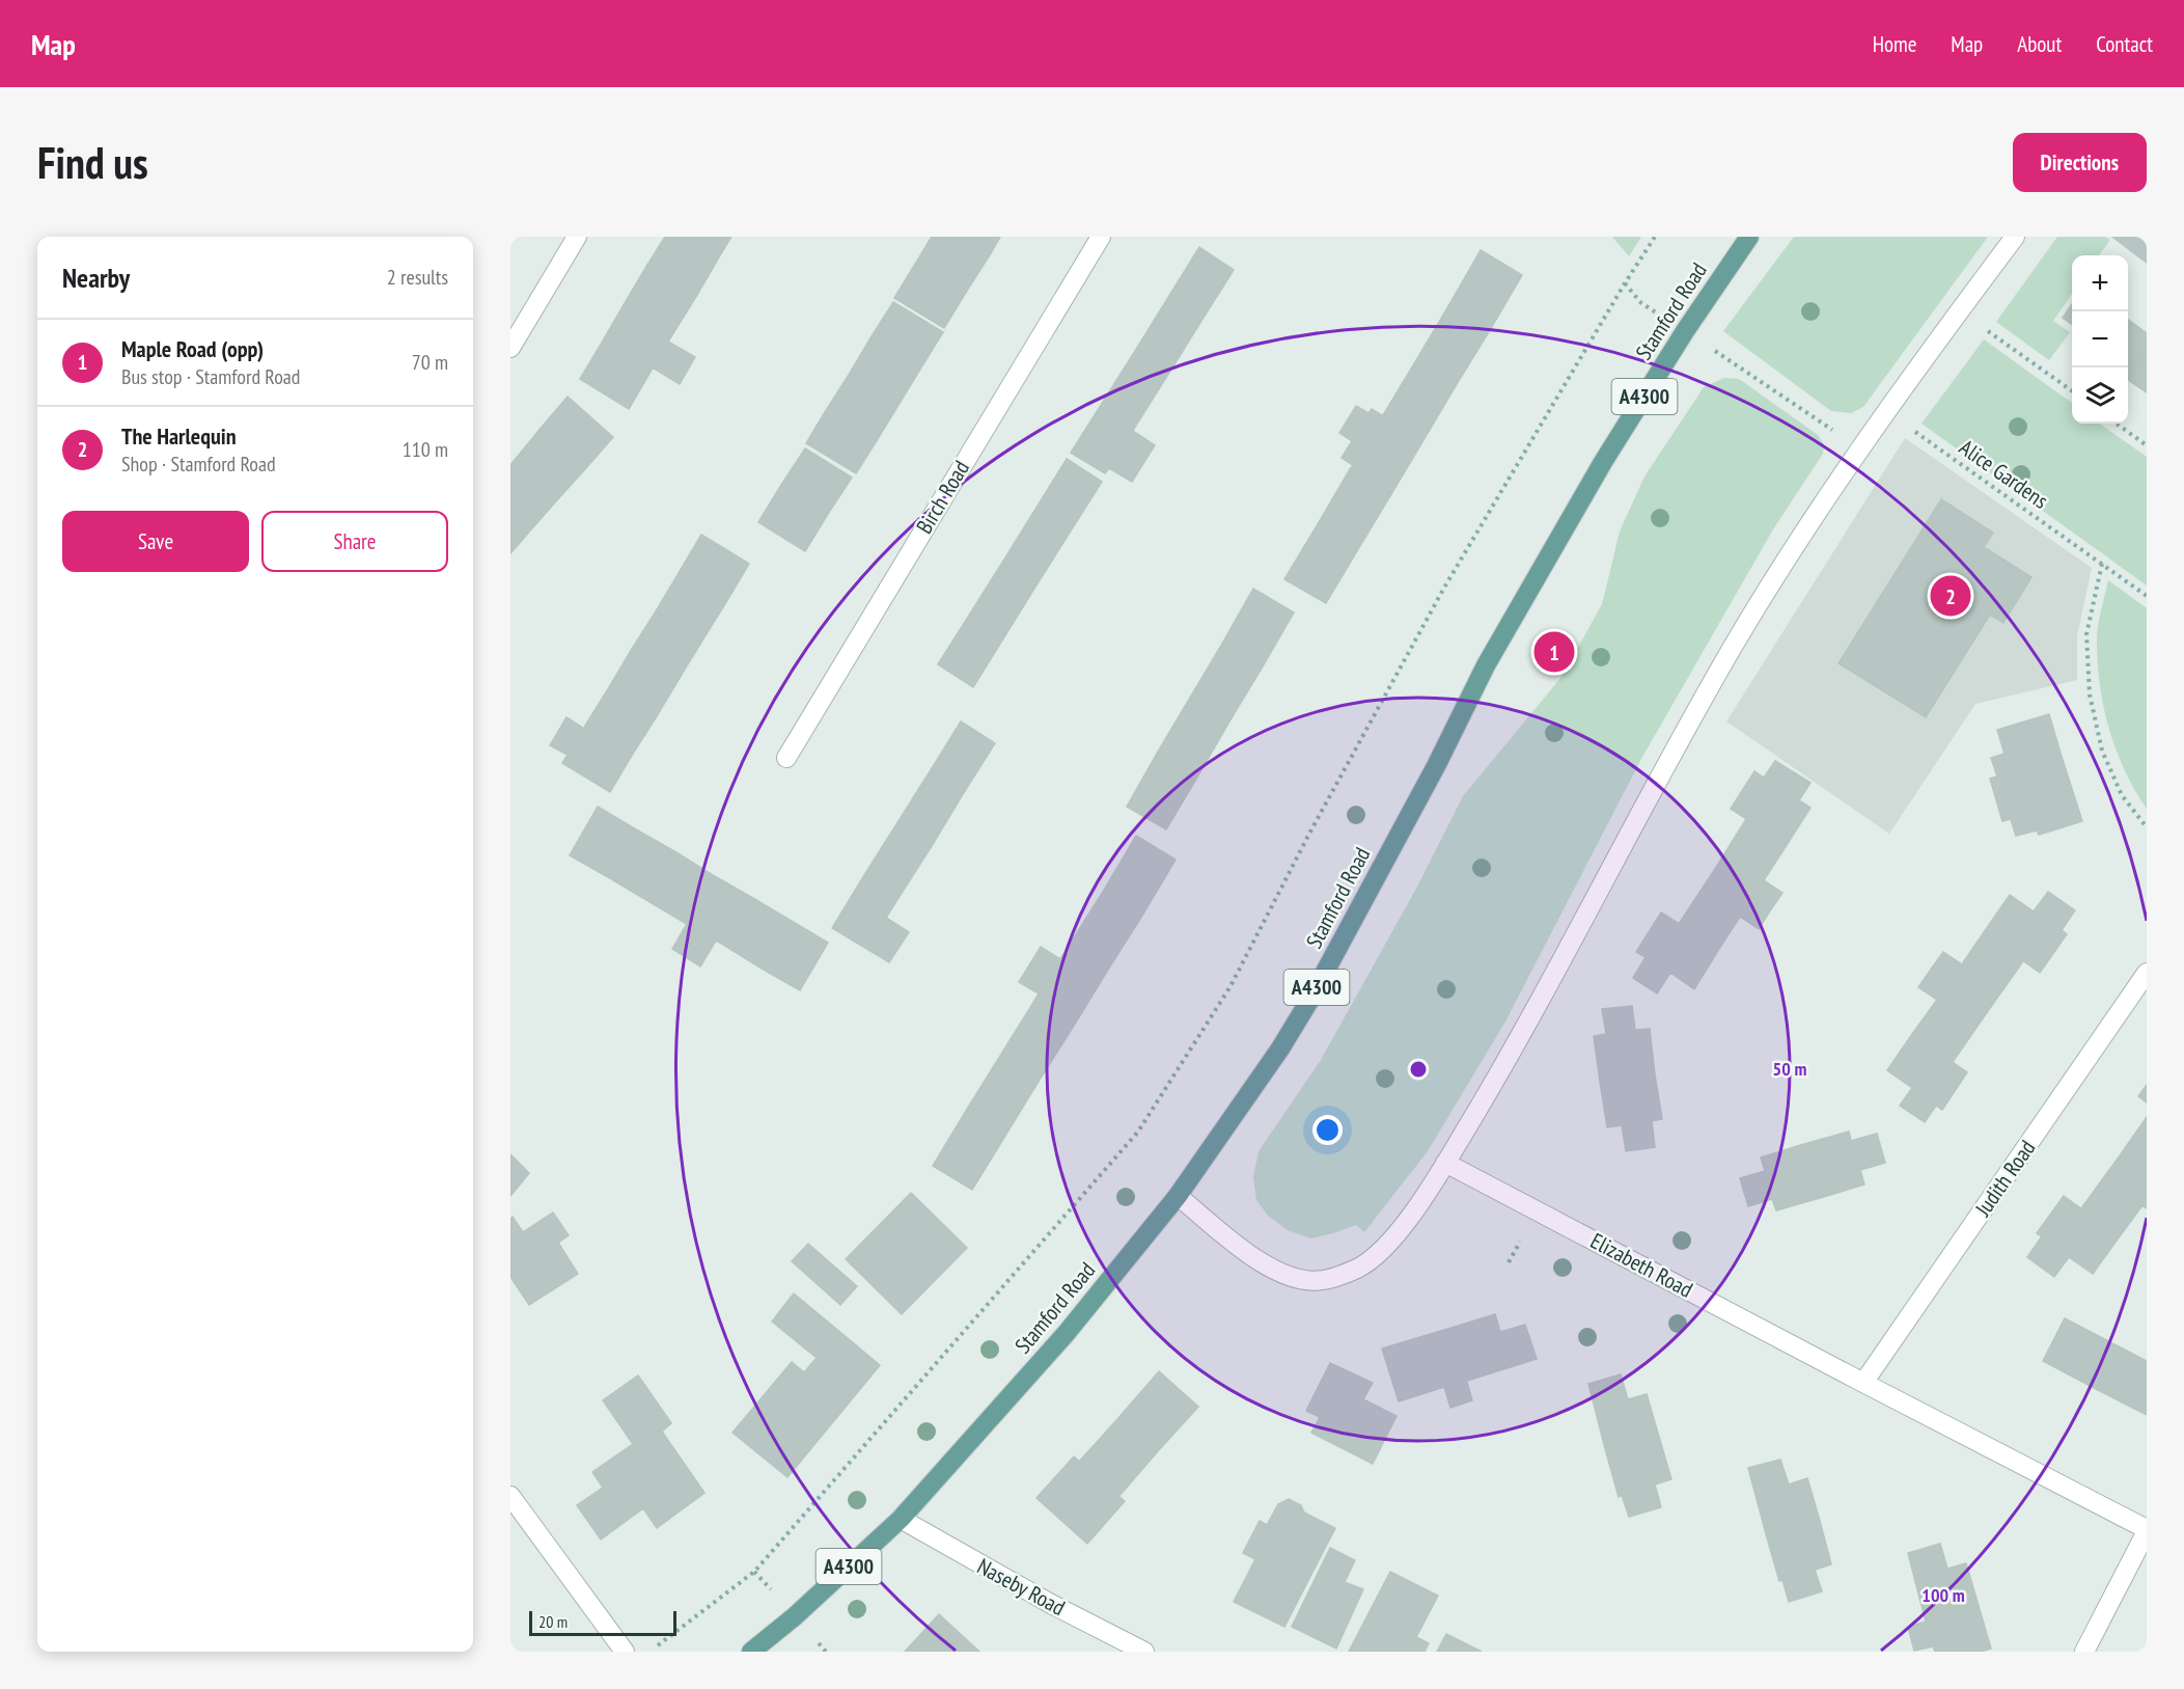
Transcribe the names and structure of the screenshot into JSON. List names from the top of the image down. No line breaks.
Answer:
{"streets":{"main road":["Stamford Road","A4300"],"street":["Birch Road","Judith Road","Elizabeth Road","Naseby Road"],"path":["Alice Gardens"]},"crossings":[["Stamford Road","Naseby Road"],["Judith Road","Elizabeth Road"]],"scale_bar":"20 m","page":{"header":"Map","nav":["Home","Map","About","Contact"],"buttons":["Directions",["Save","Share"]],"title":"Find us","heading":["Nearby","2 results"],"map_buttons":["+","−"],"list":[{"mark":"1","name":"Maple Road (opp)","note":"Bus stop · Stamford Road","value":"70 m"},{"mark":"2","name":"The Harlequin","note":"Shop · Stamford Road","value":"110 m"}],"pins":["2","1"],"scale":"20 m"},"rings":["50 m","100 m"]}
